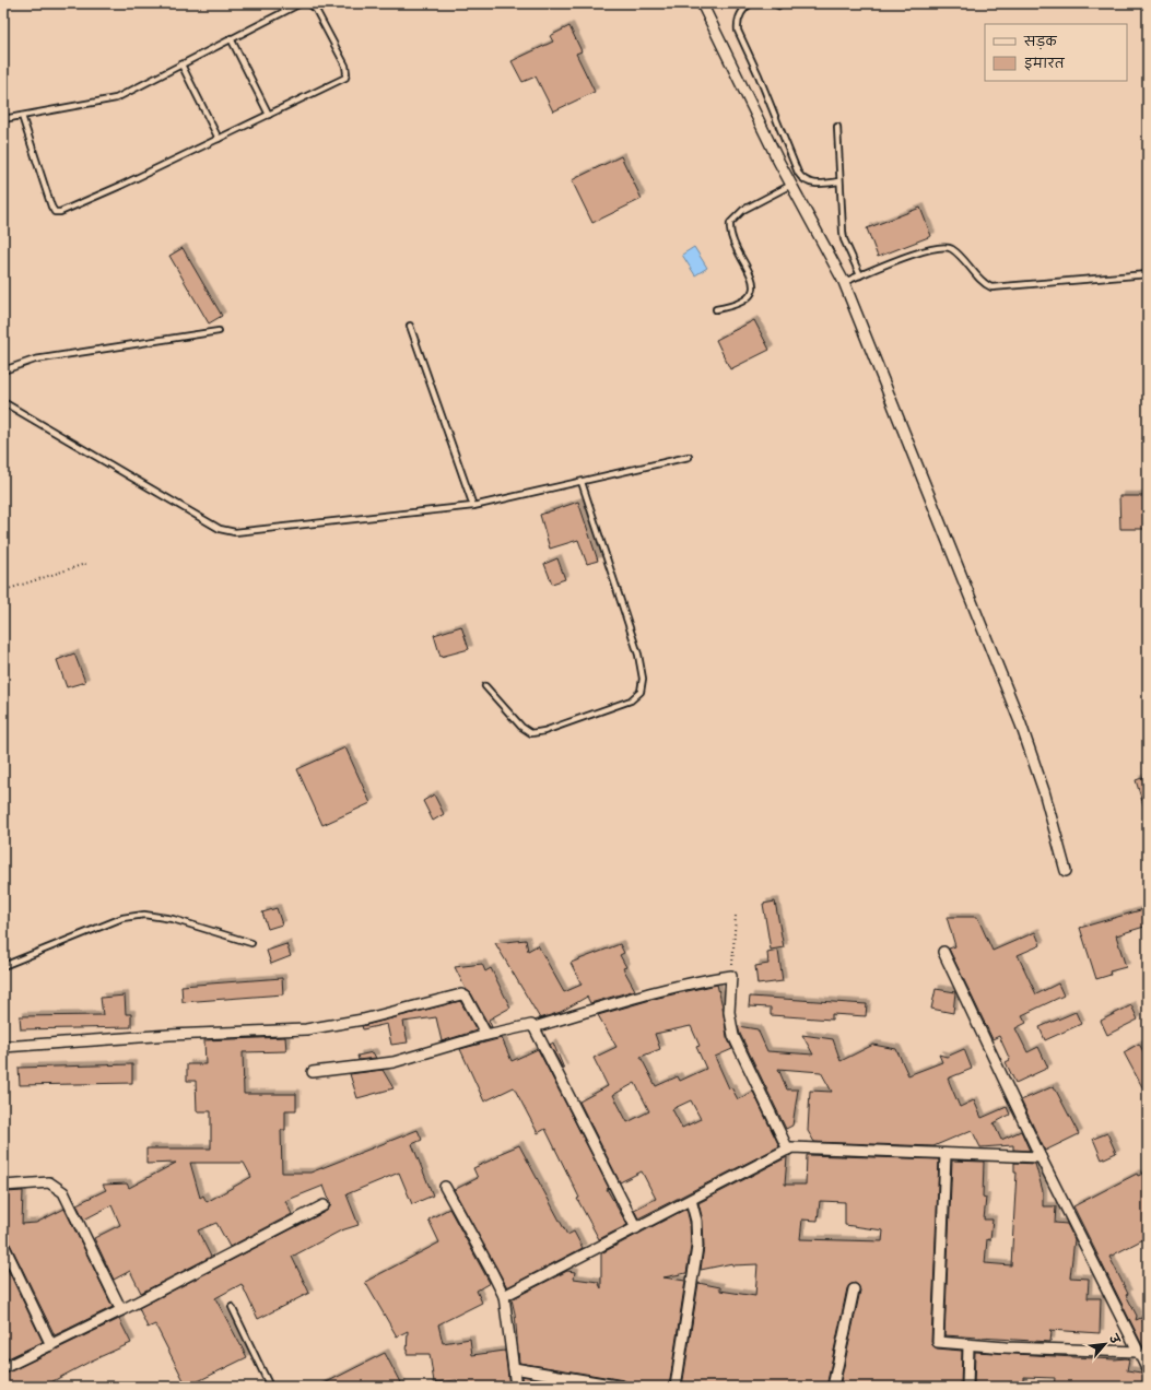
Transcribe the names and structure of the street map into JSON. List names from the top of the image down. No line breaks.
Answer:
{"legend":["सड़क","इमारत"],"north":"top right"}
